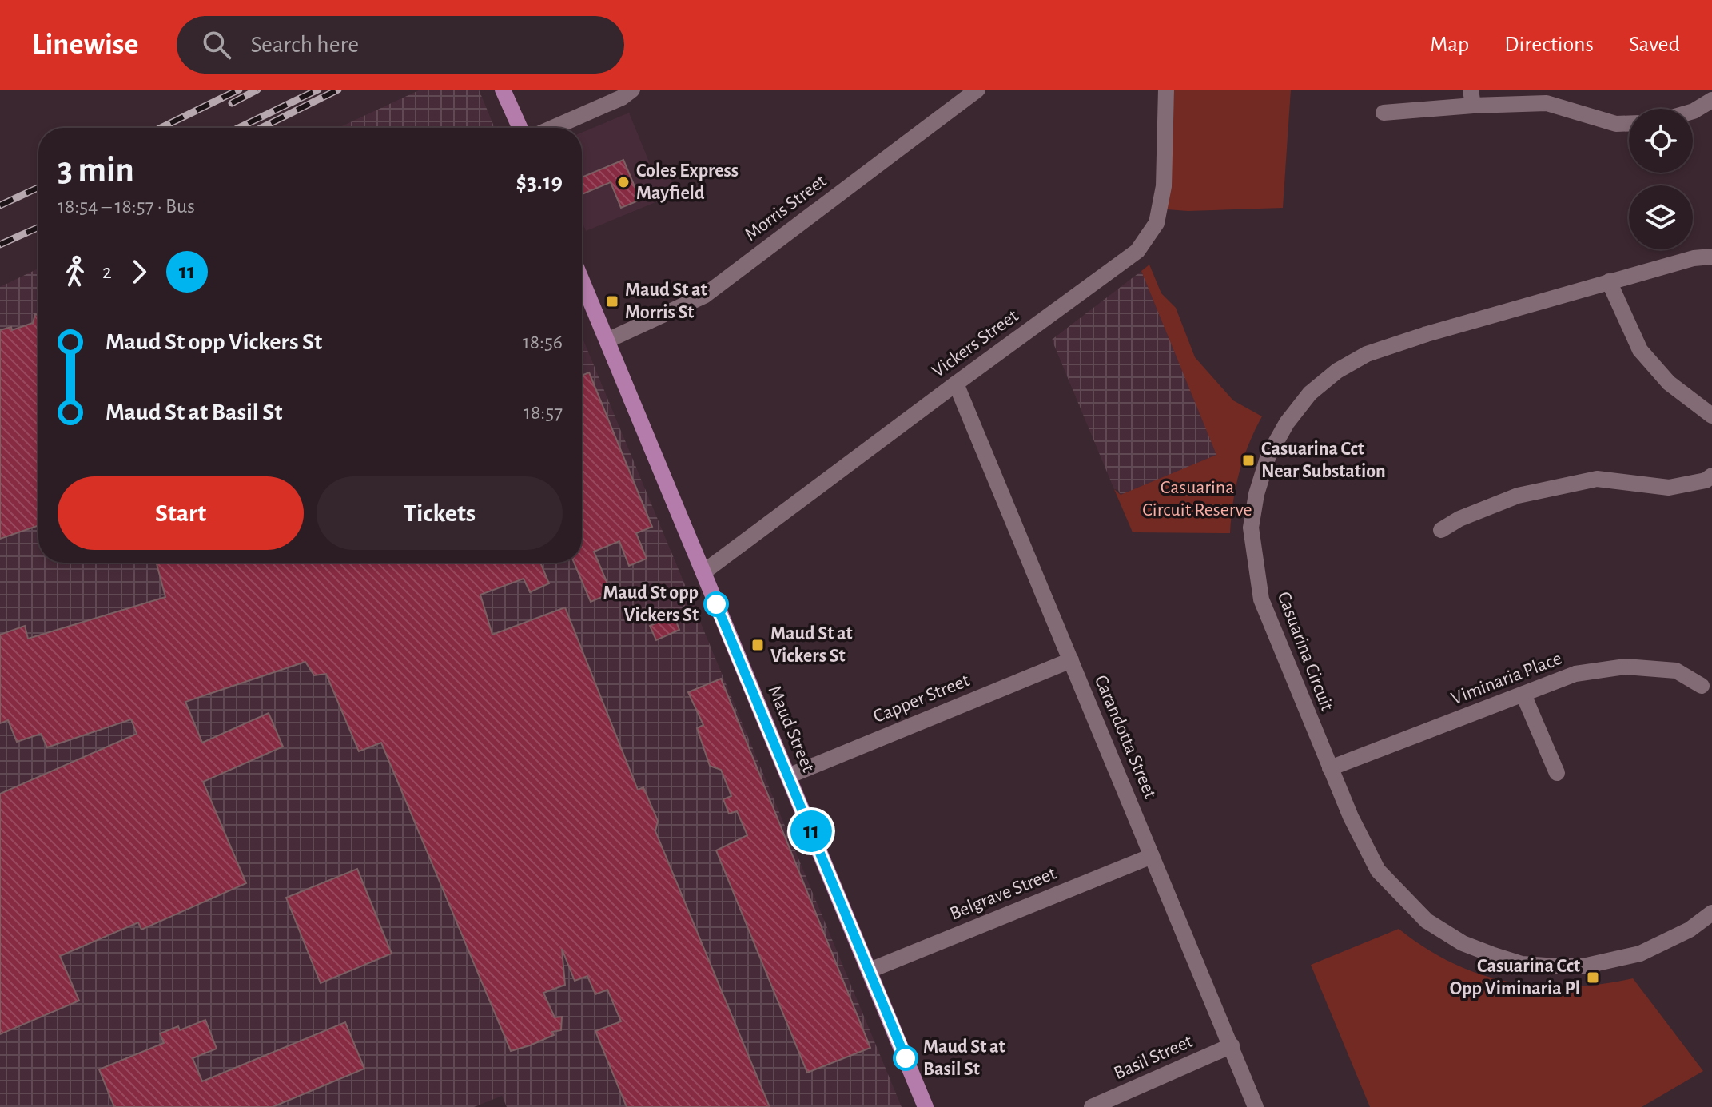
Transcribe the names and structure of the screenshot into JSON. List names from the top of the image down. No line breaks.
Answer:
{"streets":{"main road":["Maud Street"],"street":["Morris Street","Vickers Street","Casuarina Circuit","Viminaria Place","Capper Street","Carandotta Street","Belgrave Street","Basil Street"]},"crossings":[["Morris Street","Maud Street"],["Vickers Street","Maud Street"],["Vickers Street","Carandotta Street"],["Casuarina Circuit","Viminaria Place"],["Capper Street","Maud Street"],["Capper Street","Carandotta Street"],["Maud Street","Belgrave Street"],["Carandotta Street","Belgrave Street"],["Carandotta Street","Basil Street"]],"parks":["Casuarina Circuit Reserve"],"places":{"other":["Coles Express Mayfield","Maud St opp Vickers St","Maud St at Basil St"],"transit":["Maud St at Morris St","Casuarina Cct Near Substation","Maud St at Vickers St","Casuarina Cct Opp Viminaria Pl"]},"lines":["bus line 11"],"page":{"header":"Linewise","search":"Search here","nav":["Map","Directions","Saved"],"on_map":"11","heading":["3 min","18:54 – 18:57 · Bus","$3.19"],"legs":["2","11"],"list":[{"name":"Maud St opp Vickers St","value":"18:56"},{"name":"Maud St at Basil St","value":"18:57"}],"buttons":["Start","Tickets"]}}
